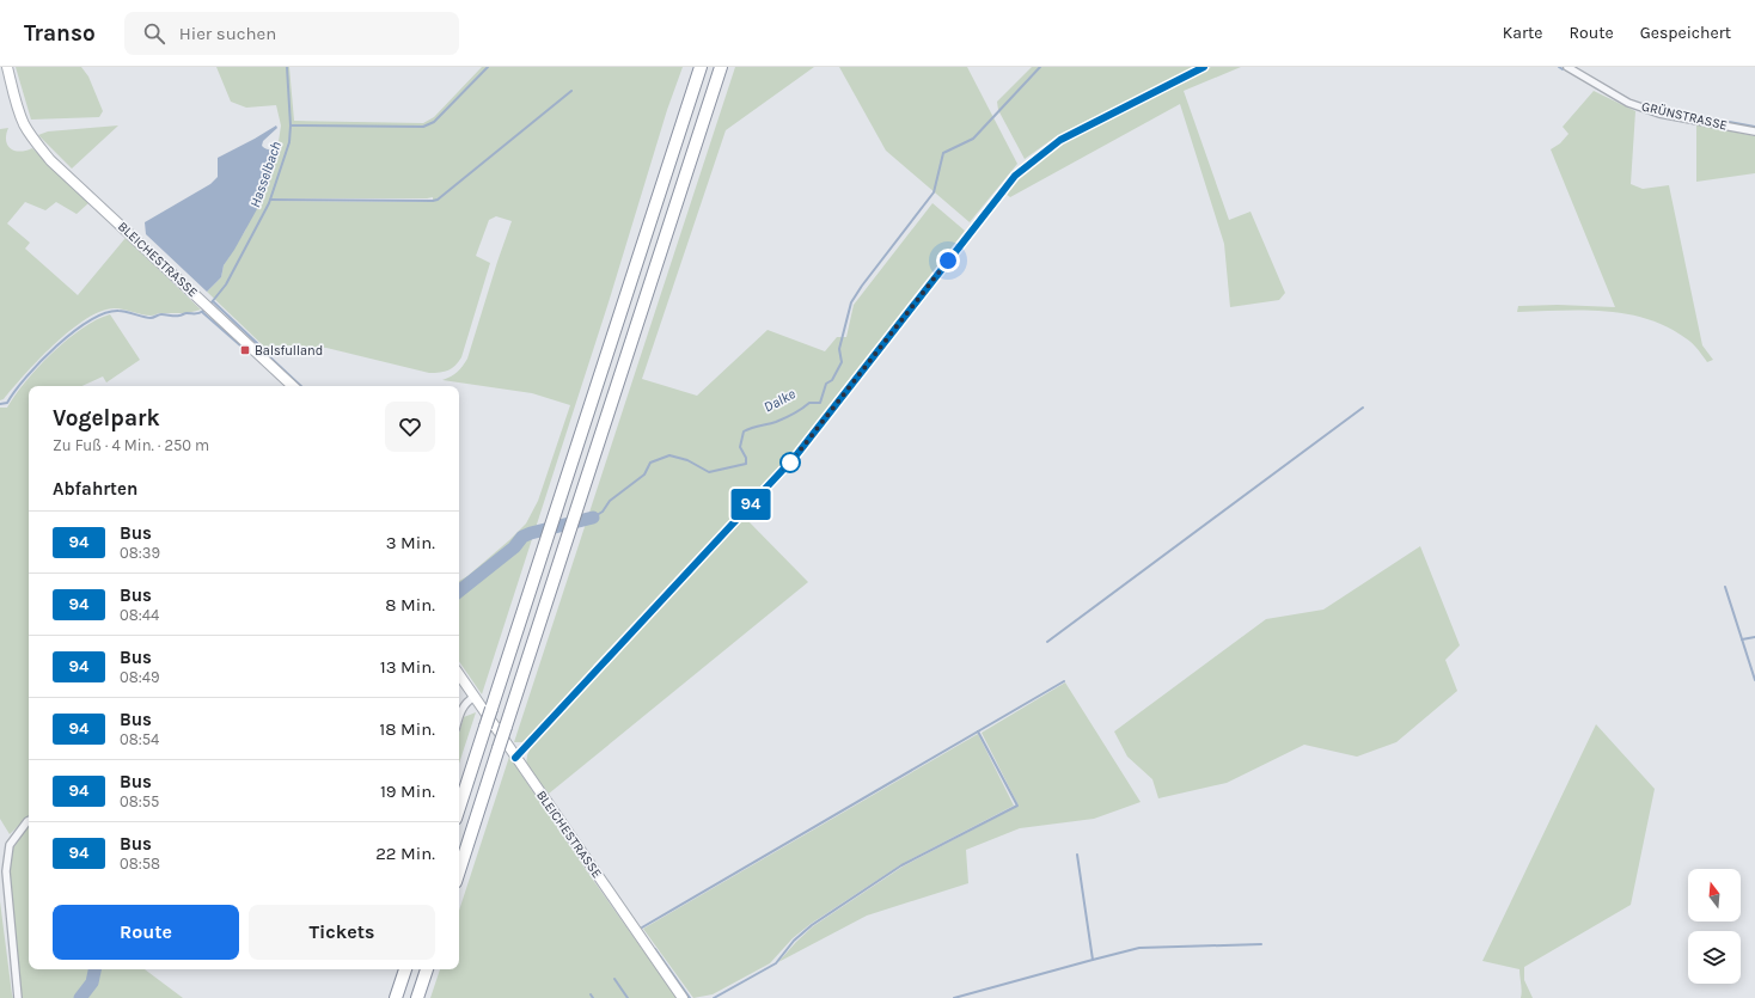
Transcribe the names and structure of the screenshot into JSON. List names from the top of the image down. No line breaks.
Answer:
{"streets":{"street":["GRÜNSTRASSE","BLEICHESTRASSE"]},"water":["Hasselbach","Dalke"],"places":{"transit":["Balsfulland"]},"lines":["bus line 94"],"north":"top","page":{"header":"Transo","search":"Hier suchen","nav":["Karte","Route","Gespeichert"],"on_map":"94","heading":[["Vogelpark","Zu Fuß · 4 Min. · 250 m"],"Abfahrten"],"list":[{"mark":"94","name":"Bus","note":"08:39","value":"3 Min."},{"mark":"94","name":"Bus","note":"08:44","value":"8 Min."},{"mark":"94","name":"Bus","note":"08:49","value":"13 Min."},{"mark":"94","name":"Bus","note":"08:54","value":"18 Min."},{"mark":"94","name":"Bus","note":"08:55","value":"19 Min."},{"mark":"94","name":"Bus","note":"08:58","value":"22 Min."}],"buttons":["Route","Tickets"]}}
